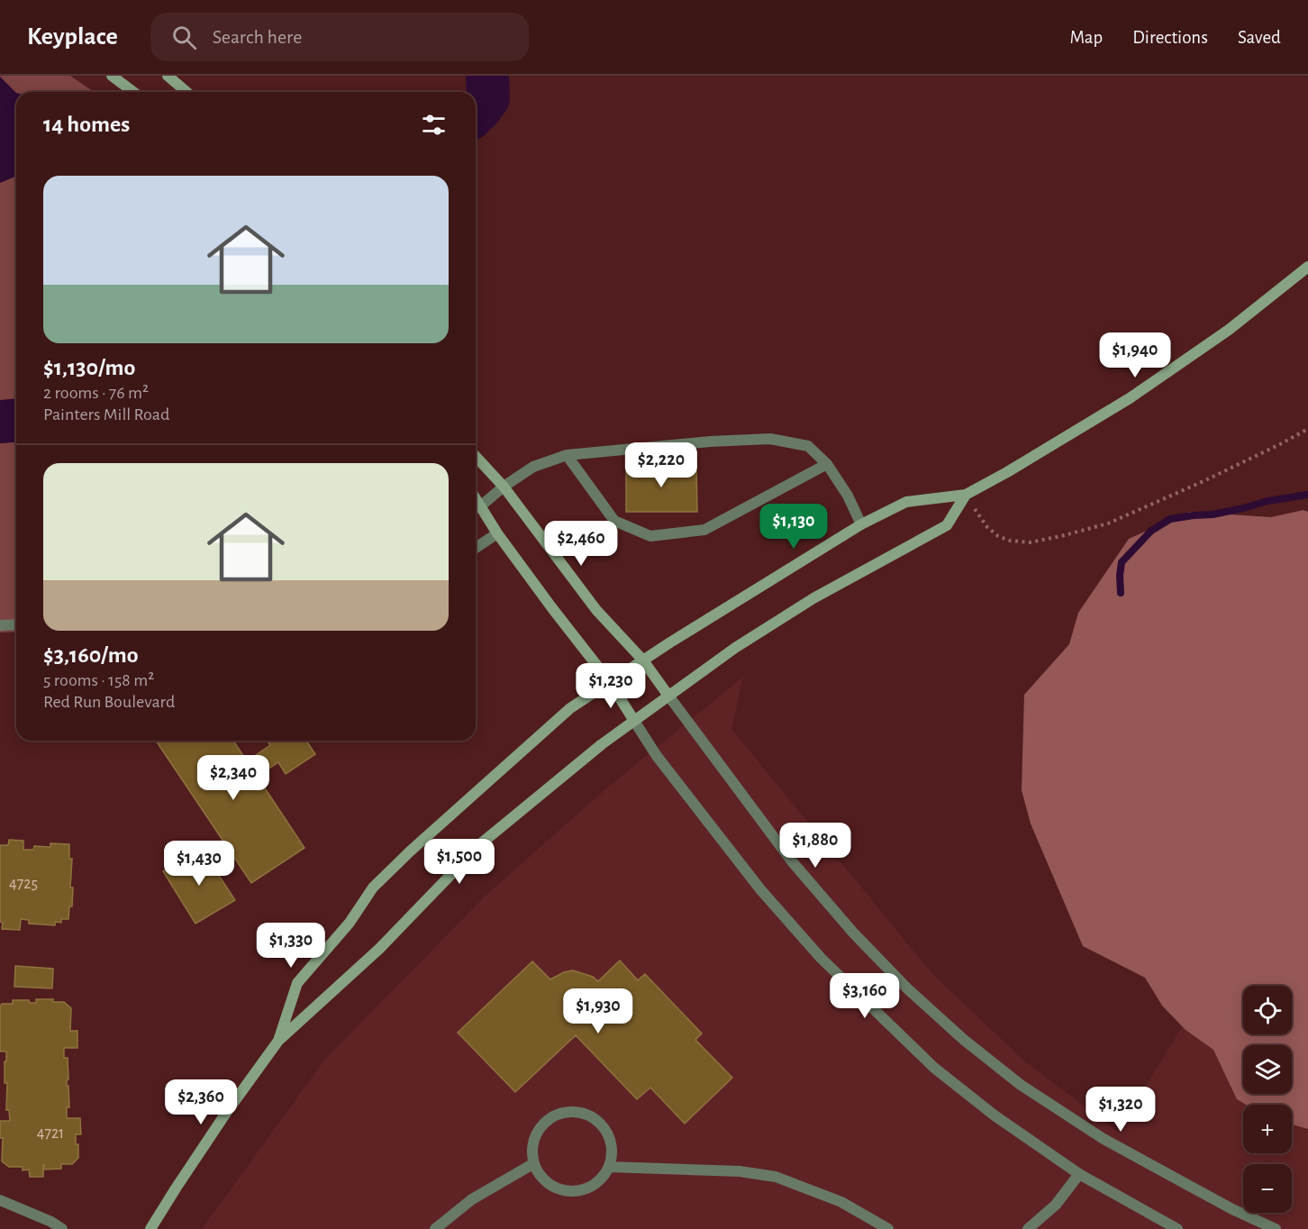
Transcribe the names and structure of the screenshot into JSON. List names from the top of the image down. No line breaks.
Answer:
{"house_numbers":["4725","4721"],"page":{"header":"Keyplace","search":"Search here","nav":["Map","Directions","Saved"],"heading":"14 homes","list":[{"name":"$1,130/mo","note":"2 rooms · 76 m² · Painters Mill Road"},{"name":"$3,160/mo","note":"5 rooms · 158 m² · Red Run Boulevard"}],"price":["$1,940","$2,220","$1,130","$2,460","$1,230","$2,340","$1,880","$1,500","$1,430","$1,330","$3,160","$1,930","$2,360","$1,320"],"map_buttons":["+","−"]}}
